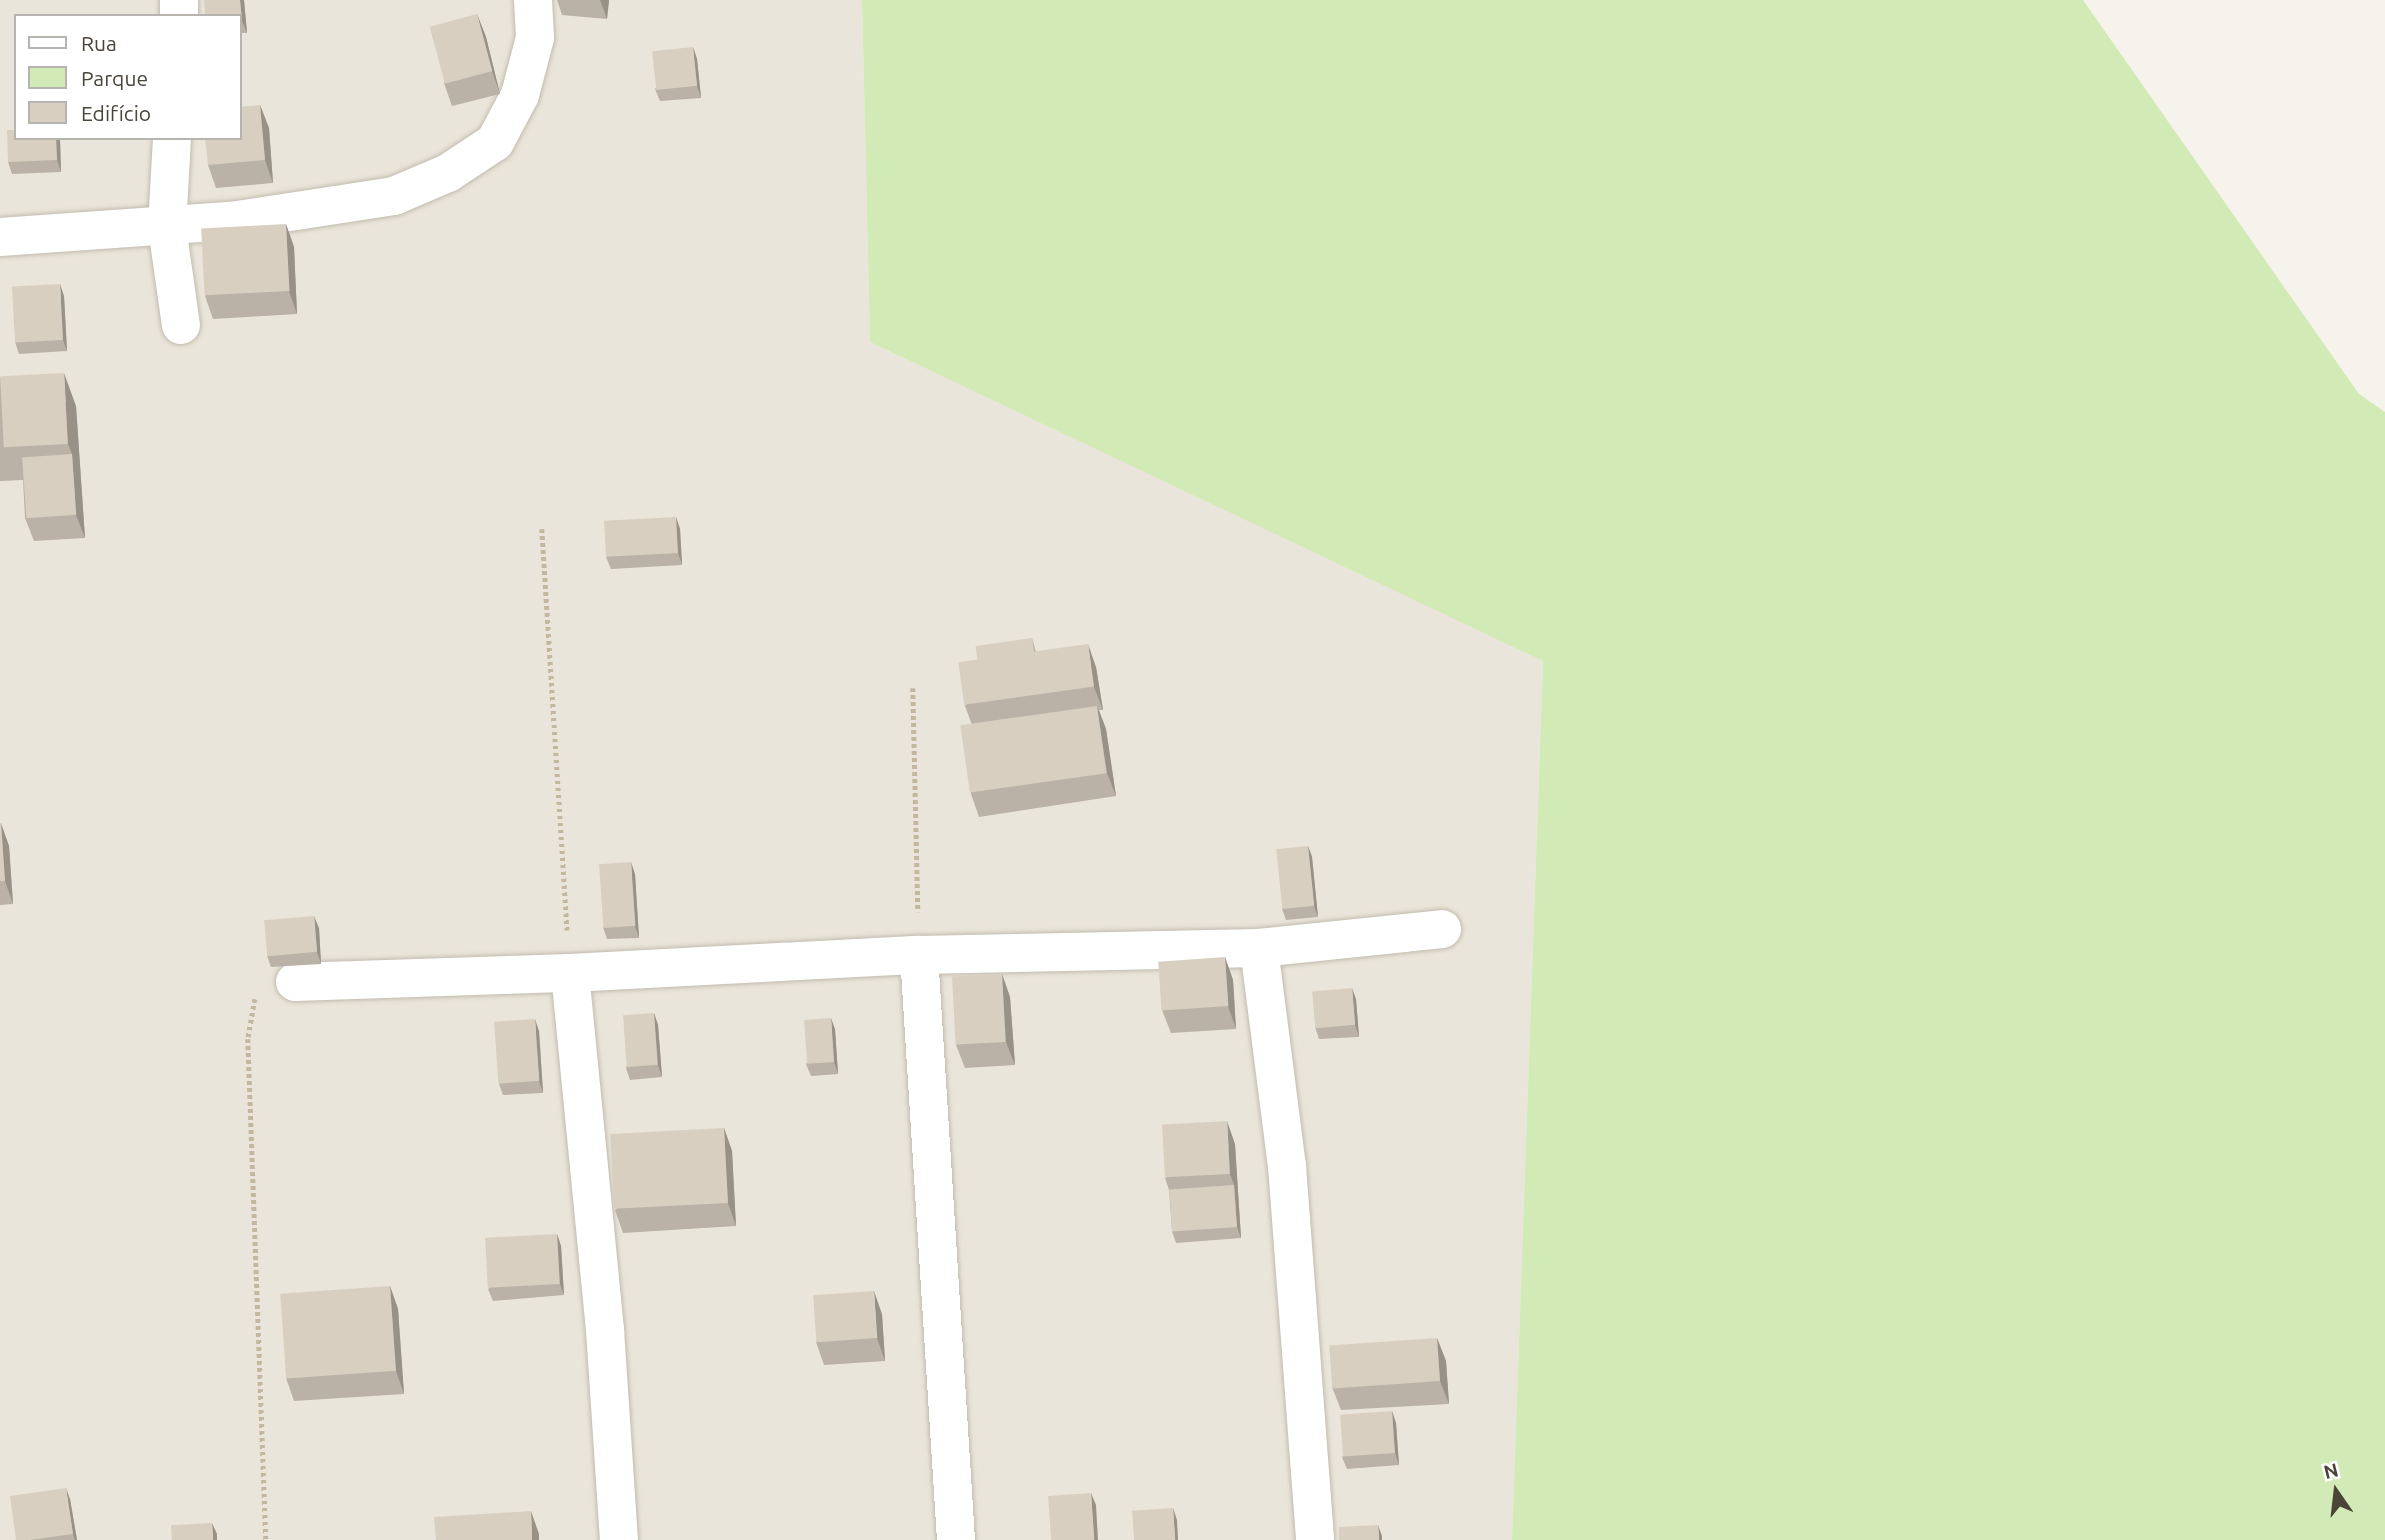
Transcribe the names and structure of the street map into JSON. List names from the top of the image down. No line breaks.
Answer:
{"legend":["Rua","Parque","Edifício"],"north":"top"}
